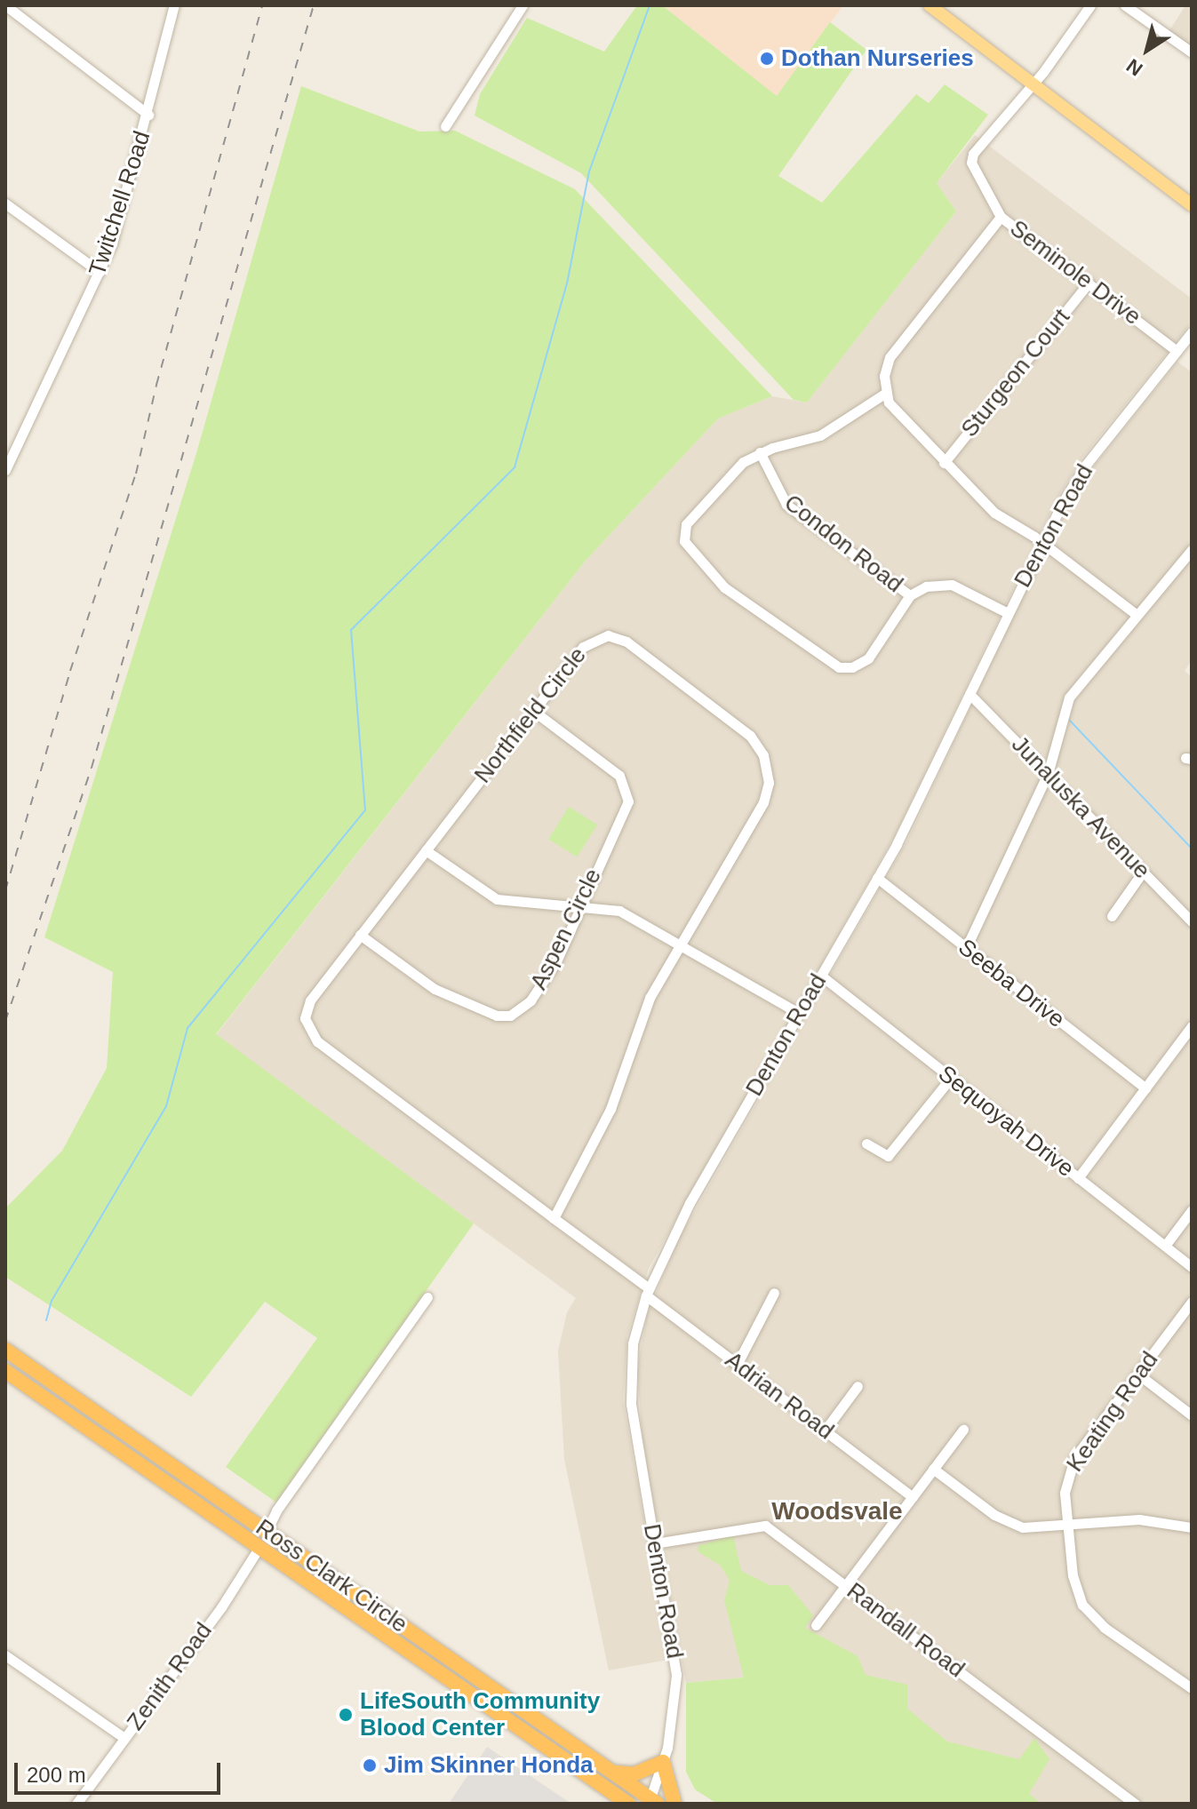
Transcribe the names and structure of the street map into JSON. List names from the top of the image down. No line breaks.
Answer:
{"streets":{"highway":["Ross Clark Circle"],"street":["Twitchell Road","Seminole Drive","Sturgeon Court","Denton Road","Condon Road","Northfield Circle","Junaluska Avenue","Aspen Circle","Seeba Drive","Sequoyah Drive","Adrian Road","Keating Road","Randall Road","Zenith Road"]},"crossings":[["Seminole Drive","Sturgeon Court"],["Seminole Drive","Denton Road"],["Denton Road","Northfield Circle"],["Denton Road","Junaluska Avenue"],["Denton Road","Seeba Drive"],["Denton Road","Sequoyah Drive"],["Denton Road","Adrian Road"],["Denton Road","Ross Clark Circle"],["Denton Road","Randall Road"],["Northfield Circle","Aspen Circle"],["Northfield Circle","Adrian Road"],["Ross Clark Circle","Zenith Road"]],"districts":["Woodsvale"],"places":["Dothan Nurseries","LifeSouth Community Blood Center","Jim Skinner Honda"],"scale_bar":"200 m","north":"bottom left"}
